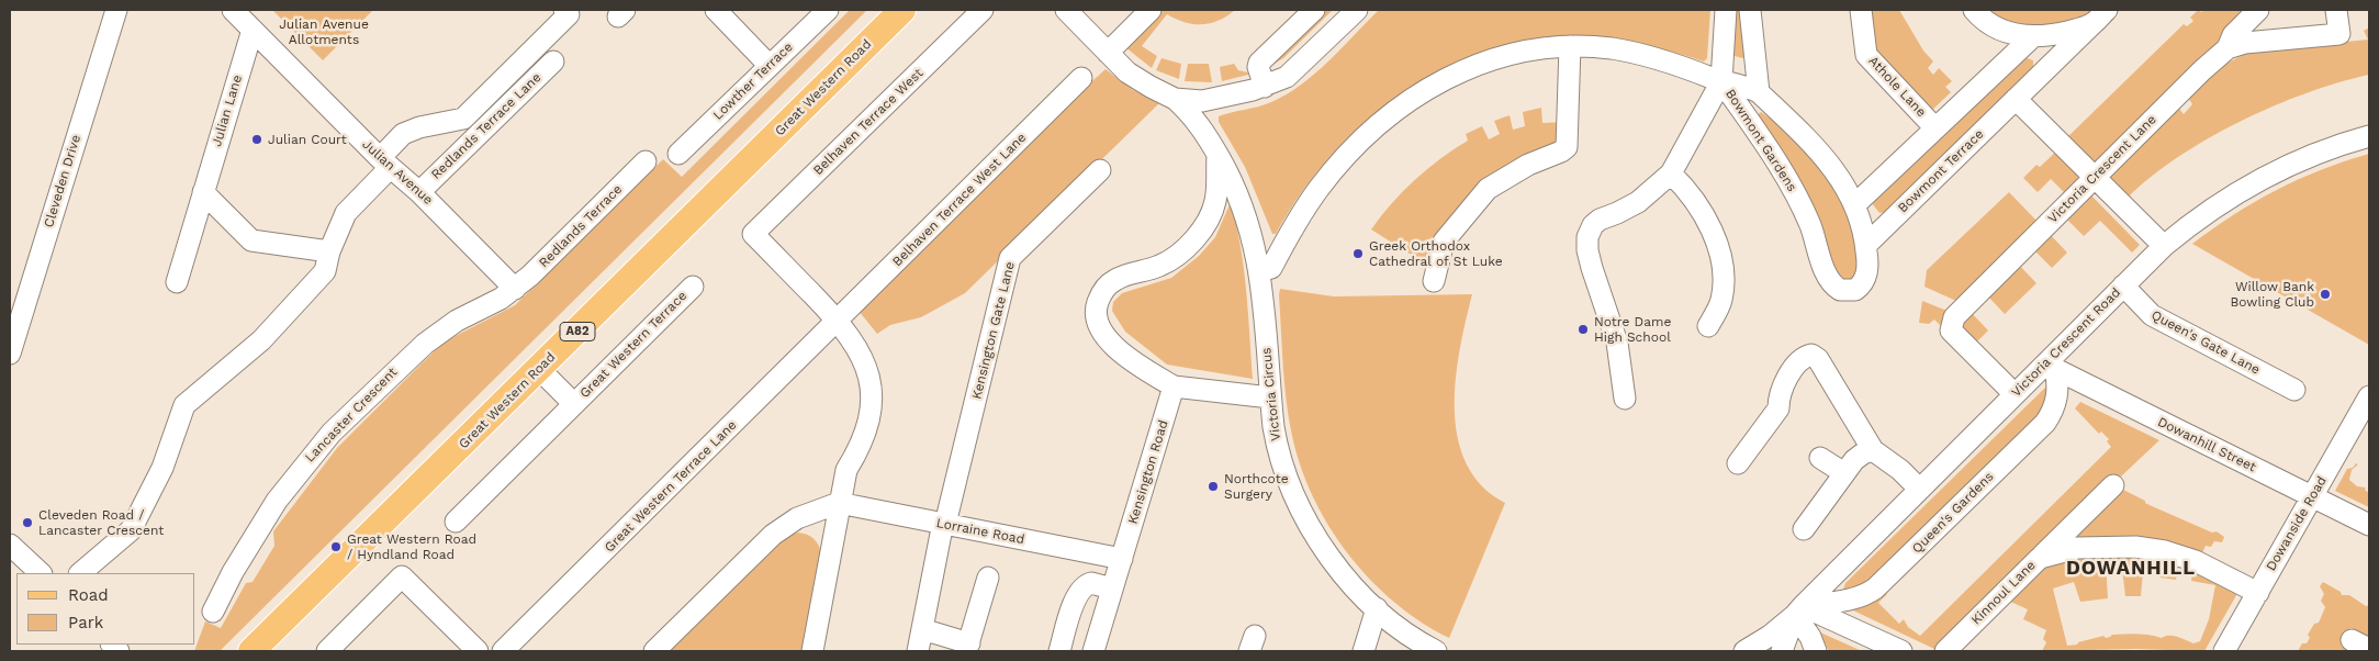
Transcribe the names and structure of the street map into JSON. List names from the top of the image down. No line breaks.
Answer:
{"streets":{"main road":["Great Western Road","A82"],"street":["Lowther Terrace","Athole Lane","Julian Lane","Belhaven Terrace West","Redlands Terrace Lane","Bowmont Gardens","Victoria Crescent Lane","Bowmont Terrace","Julian Avenue","Cleveden Drive","Belhaven Terrace West Lane","Redlands Terrace","Kensington Gate Lane","Victoria Crescent Road","Queen's Gate Lane","Great Western Terrace","Victoria Circus","Lancaster Crescent","Dowanhill Street","Kensington Road","Great Western Terrace Lane","Queen's Gardens","Dowanside Road","Lorraine Road","Kinnoul Lane"]},"crossings":[["Great Western Road","Great Western Terrace"],["Julian Lane","Julian Avenue"],["Belhaven Terrace West","Belhaven Terrace West Lane"],["Belhaven Terrace West","Great Western Terrace Lane"],["Redlands Terrace Lane","Julian Avenue"],["Bowmont Gardens","Bowmont Terrace"],["Victoria Crescent Lane","Victoria Crescent Road"],["Julian Avenue","Redlands Terrace"],["Julian Avenue","Lancaster Crescent"],["Belhaven Terrace West Lane","Great Western Terrace Lane"],["Redlands Terrace","Lancaster Crescent"],["Kensington Gate Lane","Lorraine Road"],["Victoria Crescent Road","Queen's Gate Lane"],["Victoria Crescent Road","Dowanhill Street"],["Victoria Crescent Road","Queen's Gardens"],["Dowanhill Street","Queen's Gardens"],["Dowanhill Street","Dowanside Road"],["Kensington Road","Lorraine Road"],["Dowanside Road","Kinnoul Lane"]],"districts":["DOWANHILL"],"parks":["Julian Avenue Allotments"],"places":["Julian Court","Greek Orthodox Cathedral of St Luke","Willow Bank Bowling Club","Notre Dame High School","Northcote Surgery","Cleveden Road / Lancaster Crescent","Great Western Road / Hyndland Road"],"legend":["Road","Park"]}
